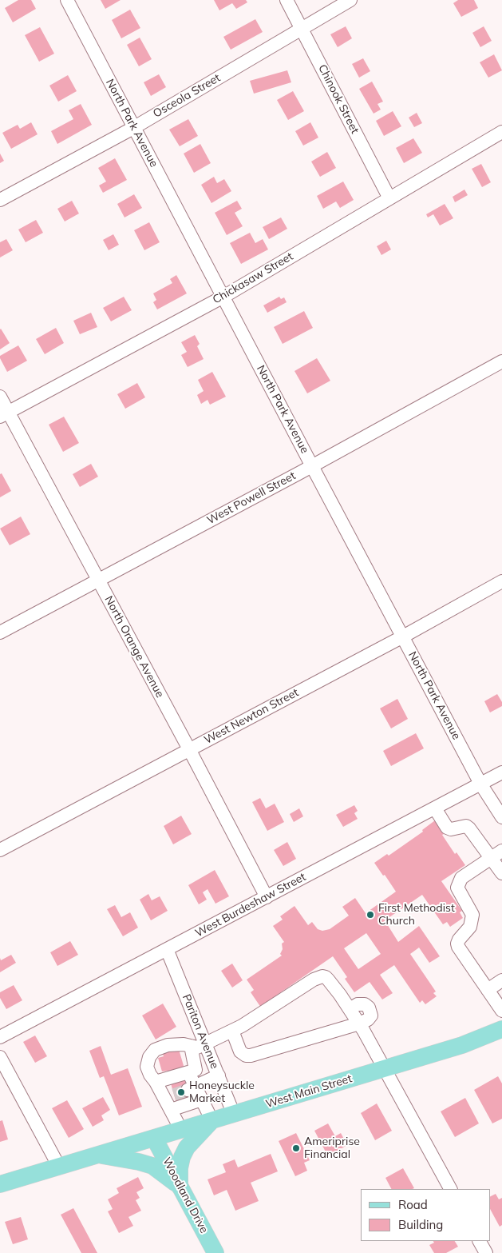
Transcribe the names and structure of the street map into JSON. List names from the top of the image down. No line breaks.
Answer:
{"streets":{"main road":["West Main Street","Woodland Drive"],"street":["Osceola Street","Chinook Street","North Park Avenue","Chickasaw Street","West Powell Street","North Orange Avenue","West Newton Street","West Burdeshaw Street","Pariton Avenue"]},"crossings":[["Osceola Street","Chinook Street"],["Osceola Street","North Park Avenue"],["Chinook Street","Chickasaw Street"],["North Park Avenue","Chickasaw Street"],["North Park Avenue","West Powell Street"],["North Park Avenue","West Newton Street"],["North Park Avenue","West Burdeshaw Street"],["Chickasaw Street","North Orange Avenue"],["West Powell Street","North Orange Avenue"],["North Orange Avenue","West Newton Street"],["North Orange Avenue","West Burdeshaw Street"],["West Burdeshaw Street","Pariton Avenue"],["Pariton Avenue","West Main Street"],["West Main Street","Woodland Drive"]],"places":["First Methodist Church","Honeysuckle Market","Ameriprise Financial"],"legend":["Road","Building"]}
